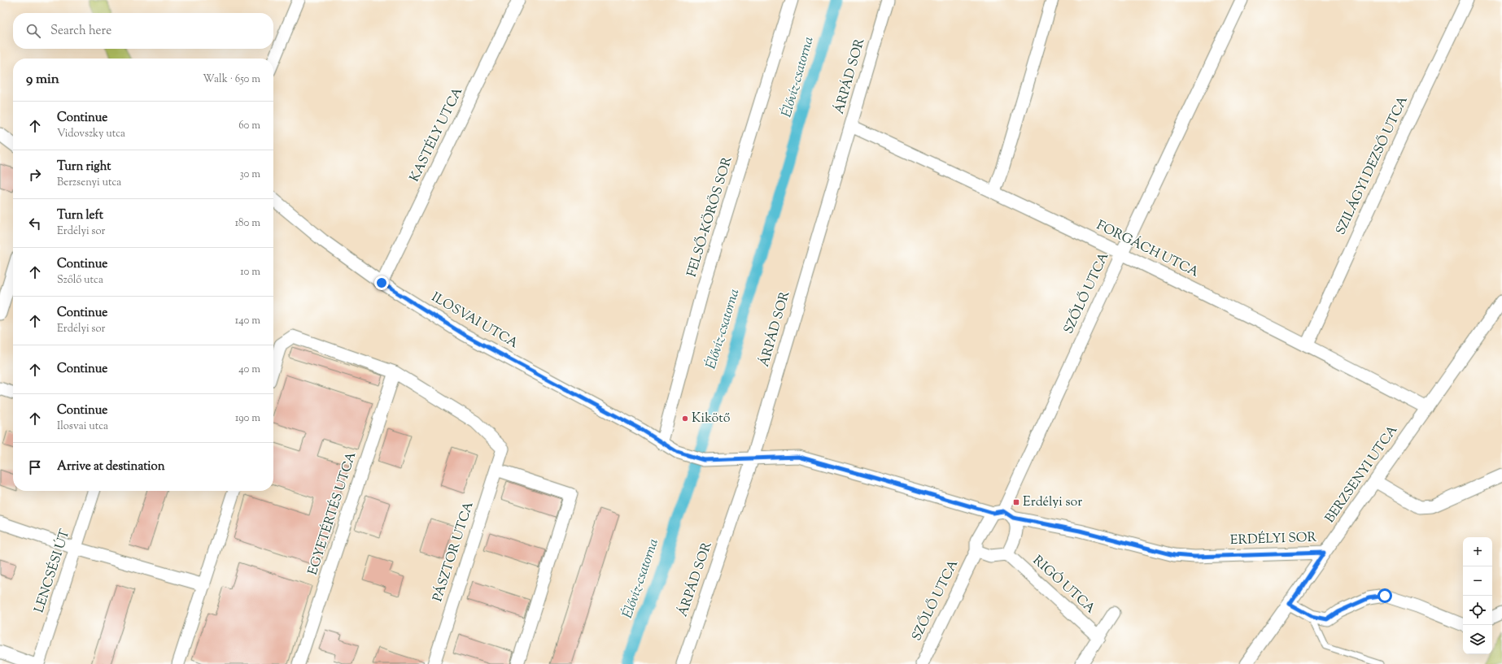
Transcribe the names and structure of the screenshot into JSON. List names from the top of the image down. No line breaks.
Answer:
{"streets":{"street":["ÁRPÁD SOR","KASTÉLY UTCA","SZILÁGYI DEZSŐ UTCA","FELSŐ-KÖRÖS SOR","FORGÁCH UTCA","SZŐLŐ UTCA","ILOSVAI UTCA","BERZSENYI UTCA","EGYETÉRTÉS UTCA","ERDÉLYI SOR","PÁSZTOR UTCA","LENCSÉSI ÚT","RIGÓ UTCA"]},"crossings":[["ÁRPÁD SOR","FORGÁCH UTCA"],["ÁRPÁD SOR","ERDÉLYI SOR"],["KASTÉLY UTCA","ILOSVAI UTCA"],["SZILÁGYI DEZSŐ UTCA","FORGÁCH UTCA"],["FELSŐ-KÖRÖS SOR","ILOSVAI UTCA"],["FORGÁCH UTCA","SZŐLŐ UTCA"],["FORGÁCH UTCA","BERZSENYI UTCA"],["SZŐLŐ UTCA","ERDÉLYI SOR"],["ILOSVAI UTCA","ERDÉLYI SOR"],["BERZSENYI UTCA","ERDÉLYI SOR"],["EGYETÉRTÉS UTCA","PÁSZTOR UTCA"]],"water":["Élővíz-csatorna"],"places":{"other":["Kikötő"],"transit":["Erdélyi sor"]},"page":{"search":"Search here","heading":["9 min","Walk · 650 m"],"list":[["Continue","Vidovszky utca","60 m"],["Turn right","Berzsenyi utca","30 m"],["Turn left","Erdélyi sor","180 m"],["Continue","Szőlő utca","10 m"],["Continue","Erdélyi sor","140 m"],["Continue","40 m"],["Continue","Ilosvai utca","190 m"],"Arrive at destination"],"map_buttons":["+","−"]}}
